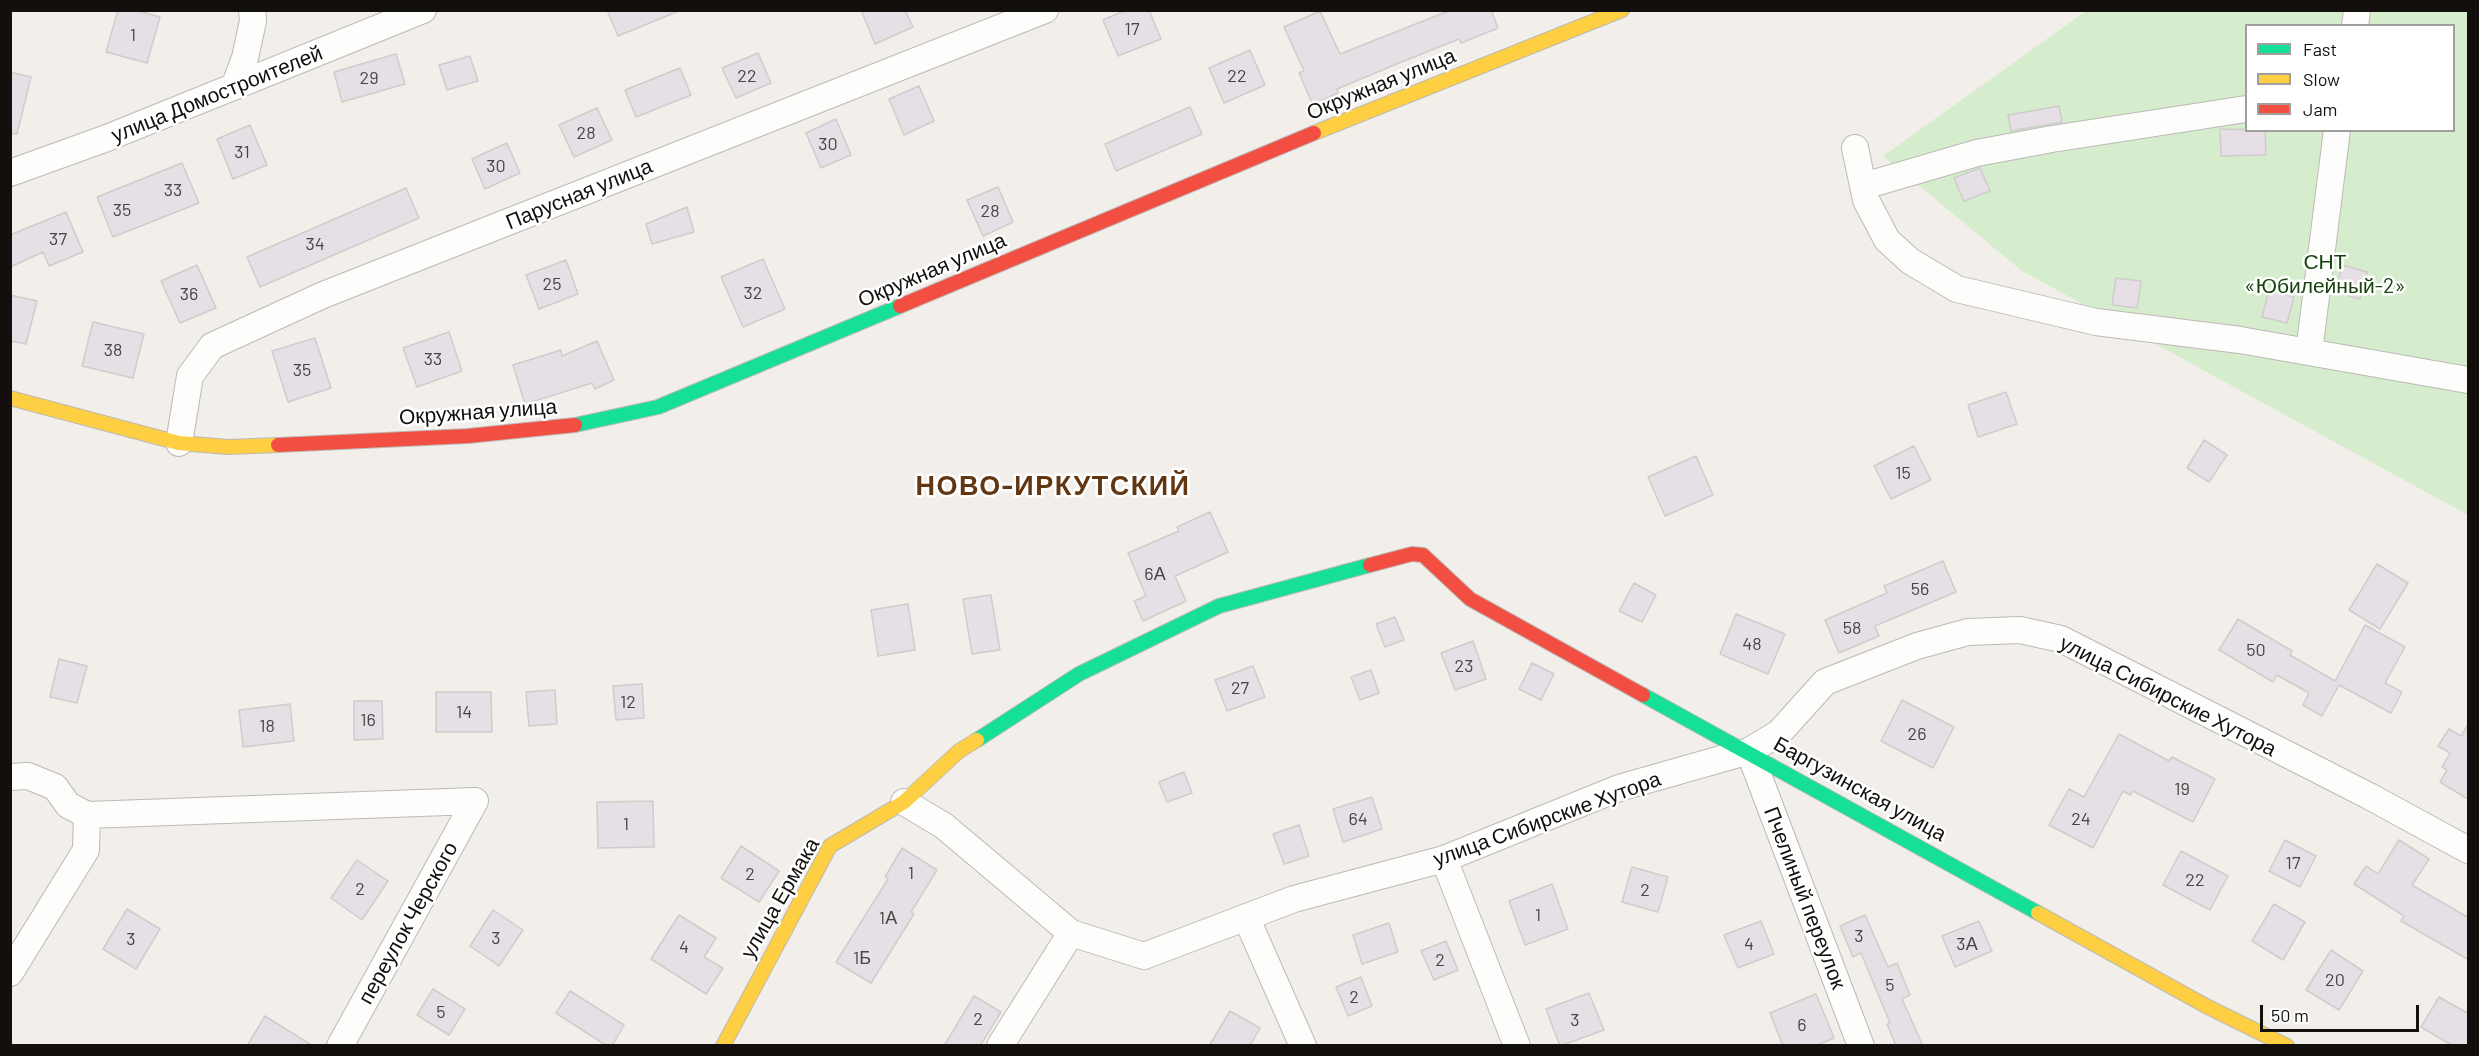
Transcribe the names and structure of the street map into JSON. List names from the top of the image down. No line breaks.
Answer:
{"streets":{"street":["Окружная улица","улица Домостроителей","Парусная улица","улица Сибирские Хутора","Баргузинская улица","улица Ермака","Пчелиный переулок","переулок Черского"]},"crossings":[["Окружная улица","Парусная улица"],["улица Сибирские Хутора","Баргузинская улица"],["улица Сибирские Хутора","Пчелиный переулок"],["Баргузинская улица","улица Ермака"],["Баргузинская улица","Пчелиный переулок"]],"districts":["НОВО-ИРКУТСКИЙ"],"parks":["СНТ «Юбилейный-2»"],"house_numbers":["17","1","22","22","29","28","30","31","30","33","35","28","37","34","25","32","36","38","33","35","15","6А","56","58","48","50","23","27","12","14","16","18","26","19","64","24","1","17","1","2","22","2","2","1","1А","3","3","3","4","3А","4","1Б","2","20","5","2","5","2","3","6"],"legend":["Fast","Slow","Jam"],"scale_bar":"50 m"}
